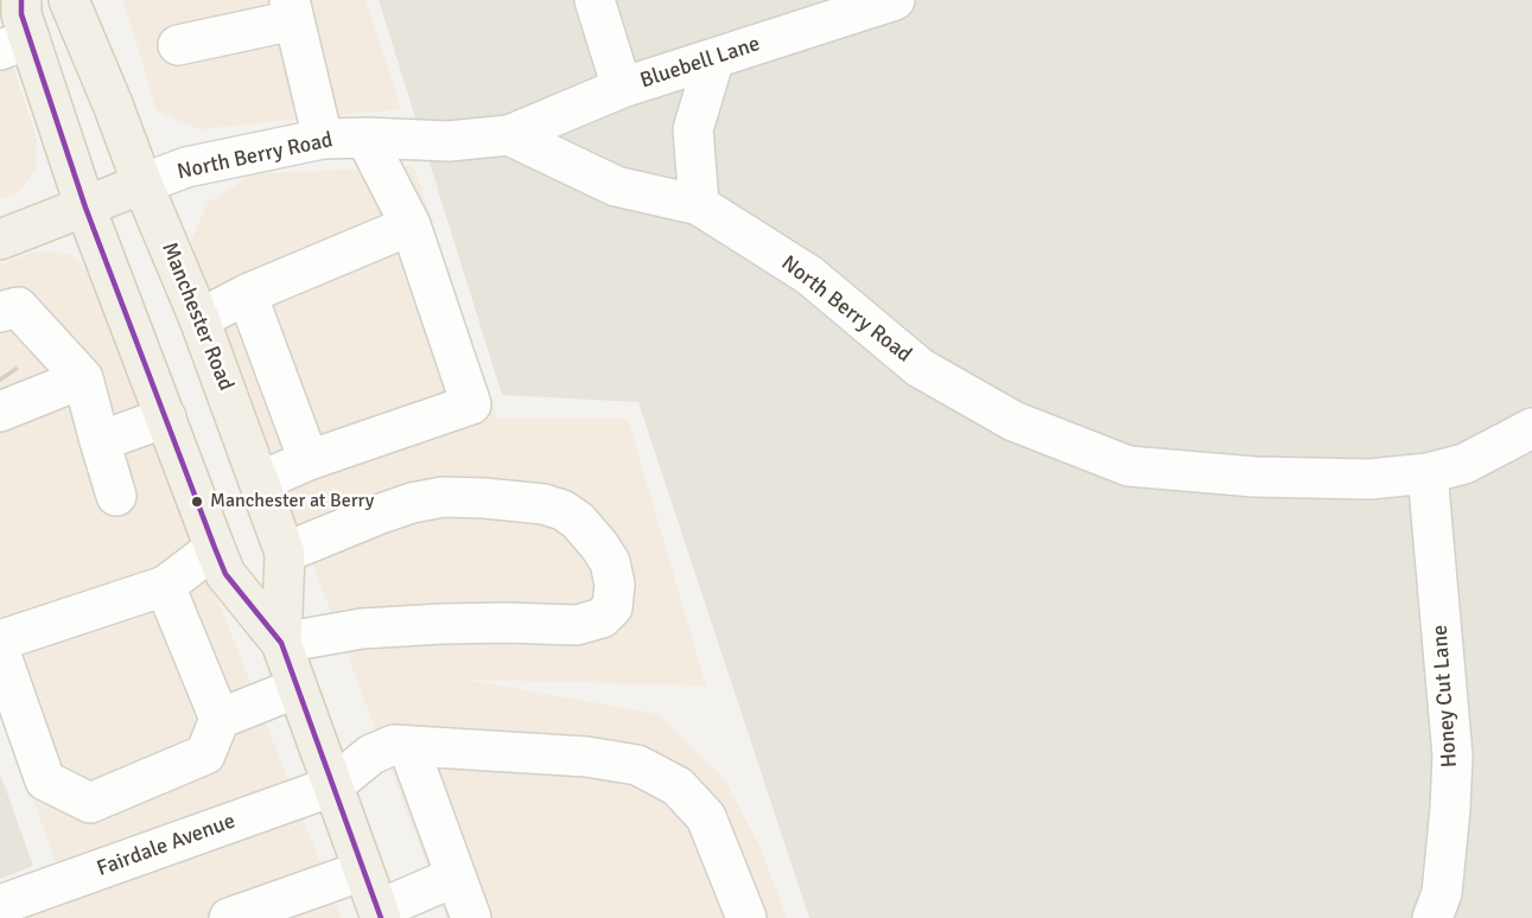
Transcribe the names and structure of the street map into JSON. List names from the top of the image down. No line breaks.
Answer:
{"streets":{"main road":["North Berry Road","Manchester Road"],"street":["Bluebell Lane","Honey Cut Lane","Fairdale Avenue"]},"crossings":[["Bluebell Lane","North Berry Road"],["North Berry Road","Manchester Road"],["North Berry Road","Honey Cut Lane"],["Manchester Road","Fairdale Avenue"]],"places":["Manchester at Berry"]}
